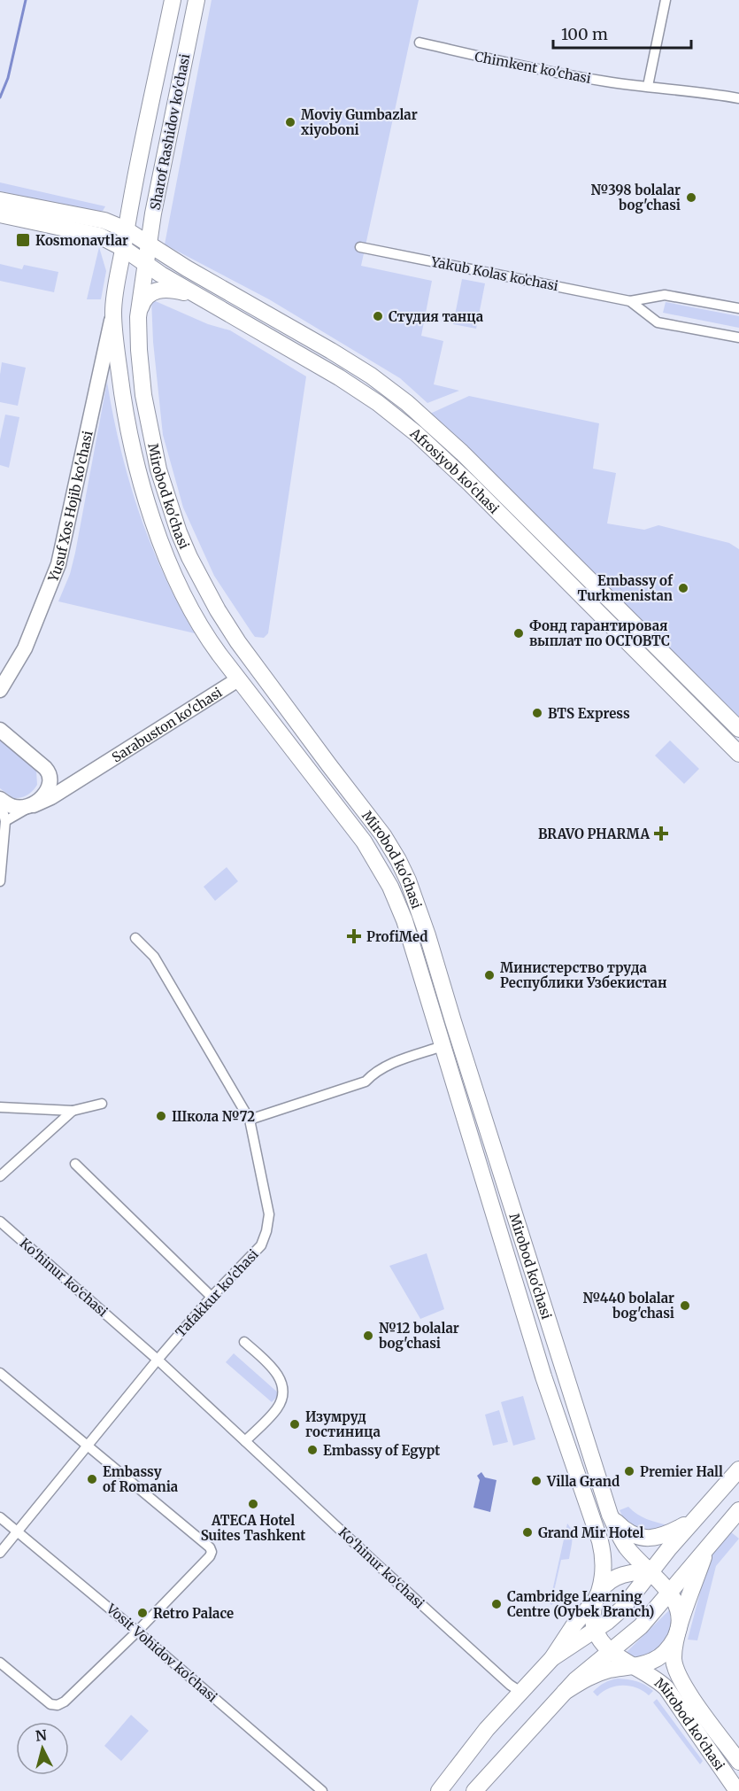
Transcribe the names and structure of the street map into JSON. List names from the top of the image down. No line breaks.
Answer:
{"streets":{"main road":["Sharof Rashidov ko'chasi","Afrosiyob ko'chasi","Mirobod ko'chasi","Yusuf Xos Hojib ko'chasi","Sarabuston ko'chasi"],"street":["Chimkent ko'chasi","Yakub Kolas koʻchasi","Ko‘hinur ko‘chasi","Tafakkur ko'chasi","Vosit Vohidov ko'chasi"]},"crossings":[["Sharof Rashidov ko'chasi","Afrosiyob ko'chasi"],["Sharof Rashidov ko'chasi","Mirobod ko'chasi"],["Afrosiyob ko'chasi","Mirobod ko'chasi"],["Mirobod ko'chasi","Yusuf Xos Hojib ko'chasi"],["Mirobod ko'chasi","Sarabuston ko'chasi"],["Ko‘hinur ko‘chasi","Tafakkur ko'chasi"],["Tafakkur ko'chasi","Vosit Vohidov ko'chasi"]],"places":{"other":["Moviy Gumbazlar xiyoboni","№398 bolalar bog'chasi","Студия танца","Embassy of Turkmenistan","Фонд гарантировая выплат по ОСГОВТС","BTS Express","Министерство труда Республики Узбекистан","Школа №72","№440 bolalar bog'chasi","№12 bolalar bog'chasi","Изумруд гостиница","Embassy of Egypt","Premier Hall","Embassy of Romania","Villa Grand","ATECA Hotel Suites Tashkent","Grand Mir Hotel","Cambridge Learning Centre (Oybek Branch)","Retro Palace"],"transit":["Kosmonavtlar"],"health":["BRAVO PHARMA","ProfiMed"]},"scale_bar":"100 m","north":"top"}
